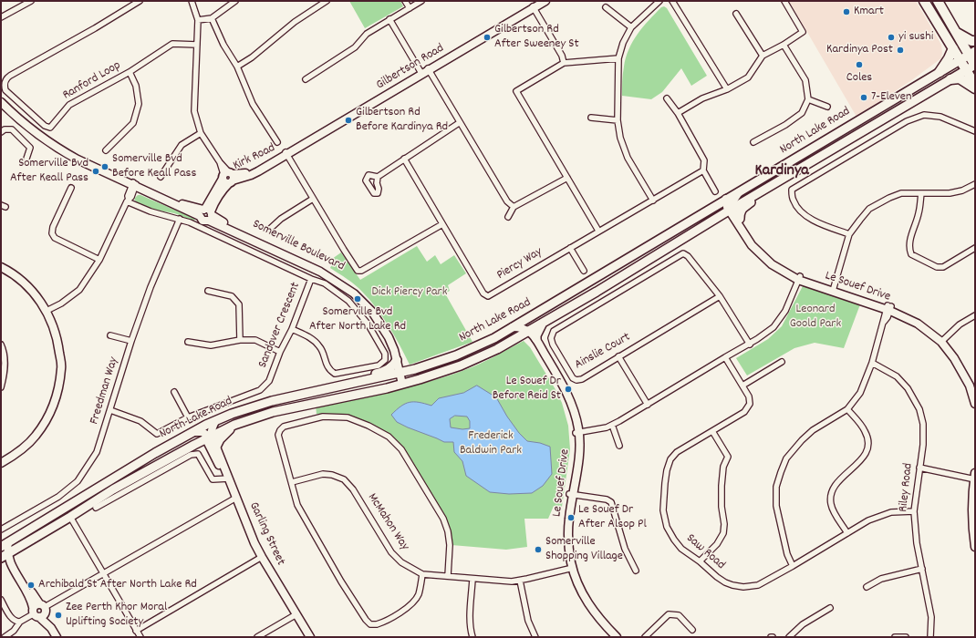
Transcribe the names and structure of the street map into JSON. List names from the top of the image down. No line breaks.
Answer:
{"streets":{"main road":["North Lake Road"],"street":["Gilbertson Road","Ranford Loop","Kirk Road","Somerville Boulevard","Piercy Way","Le Souef Drive","Sandover Crescent","Ainslie Court","Freedman Way","Riley Road","McMahon Way","Garling Street","Saw Road"]},"crossings":[["Gilbertson Road","Kirk Road"],["North Lake Road","Somerville Boulevard"],["North Lake Road","Le Souef Drive"],["North Lake Road","Garling Street"],["Kirk Road","Somerville Boulevard"],["Le Souef Drive","McMahon Way"],["Sandover Crescent","Freedman Way"],["Riley Road","Saw Road"]],"districts":["Kardinya"],"parks":["Dick Piercy Park","Leonard Goold Park","Frederick Baldwin Park"],"places":["Kmart","Gilbertson Rd After Sweeney St","yi sushi","Kardinya Post","Coles","7-Eleven","Gilbertson Rd Before Kardinya Rd","Somerville Bvd Before Keall Pass","Somerville Bvd After Keall Pass","Somerville Bvd After North Lake Rd","Le Souef Dr Before Reid St","Le Souef Dr After Alsop Pl","Somerville Shopping Village","Archibald St After North Lake Rd","Zee Perth Khor Moral Uplifting Society"]}
